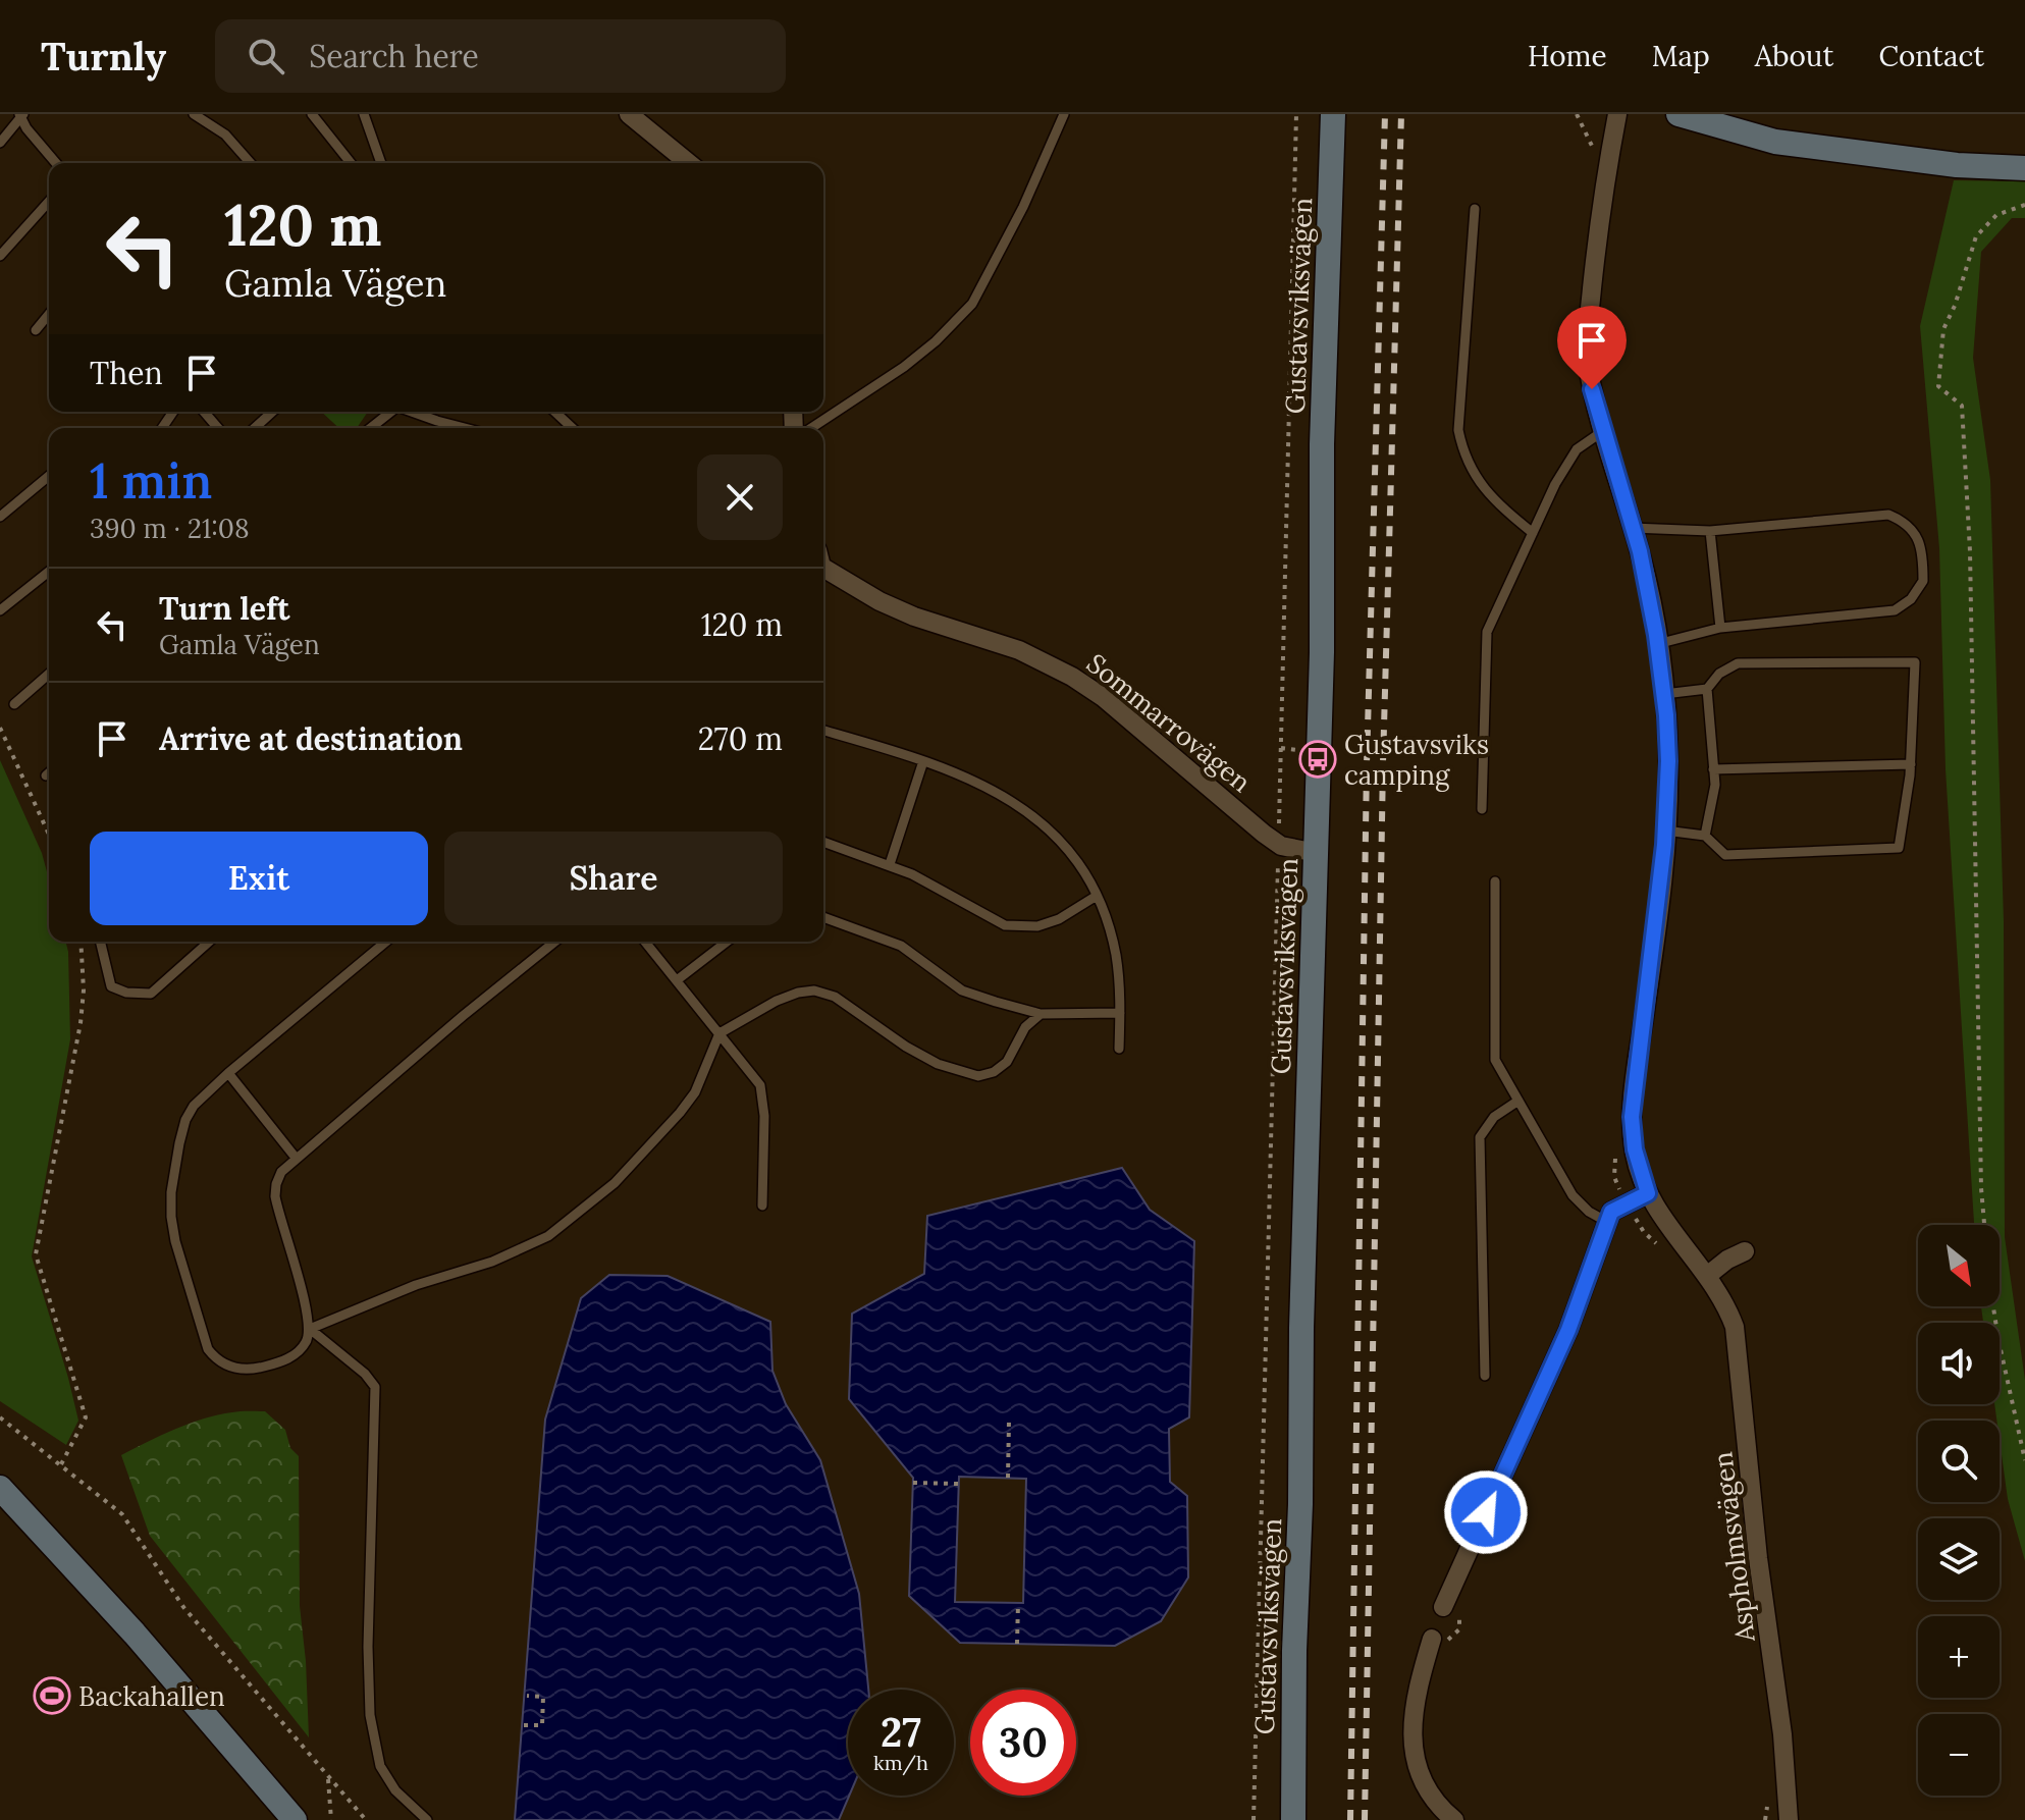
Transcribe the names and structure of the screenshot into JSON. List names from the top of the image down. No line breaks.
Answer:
{"streets":{"street":["Gustavsviksvägen","Sommarrovägen","Aspholmsvägen"]},"crossings":[["Gustavsviksvägen","Sommarrovägen"]],"places":{"bus stop":["Gustavsviks camping"],"sports":["Backahallen"]},"north":"bottom right","page":{"header":"Turnly","search":"Search here","nav":["Home","Map","About","Contact"],"turn":["120 m","Gamla Vägen"],"then":"Then","heading":["1 min","390 m · 21:08"],"list":[{"name":"Turn left","note":"Gamla Vägen","value":"120 m"},{"name":"Arrive at destination","value":"270 m"}],"buttons":["Exit","Share"],"map_buttons":["+","−"],"speed":"27 km/h","limit":"30"}}
